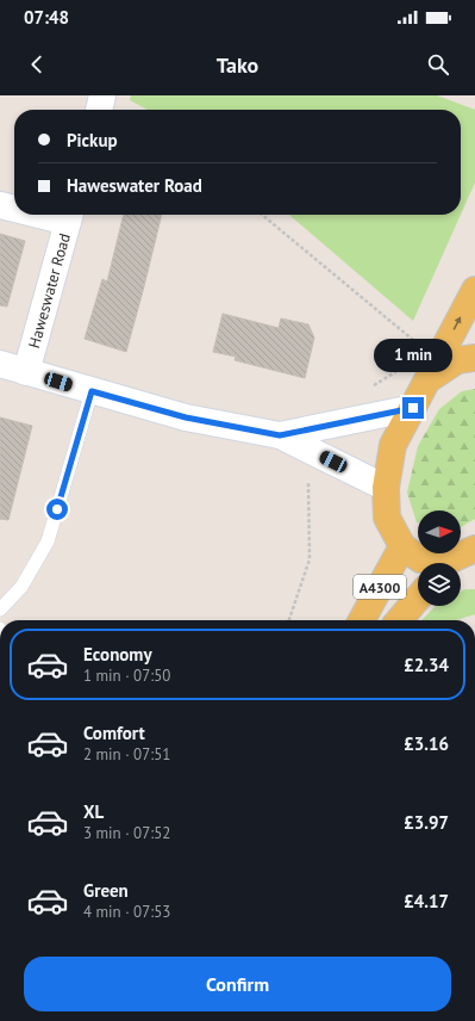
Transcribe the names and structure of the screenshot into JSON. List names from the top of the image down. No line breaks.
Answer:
{"streets":{"main road":["A4300"],"street":["Haweswater Road"]},"north":"right","page":{"status":"07:48","header":"Tako","banner":["Pickup","Haweswater Road"],"bubble":"1 min","list":[{"name":"Economy","note":"1 min · 07:50","value":"£2.34"},{"name":"Comfort","note":"2 min · 07:51","value":"£3.16"},{"name":"XL","note":"3 min · 07:52","value":"£3.97"},{"name":"Green","note":"4 min · 07:53","value":"£4.17"}],"buttons":"Confirm"}}
